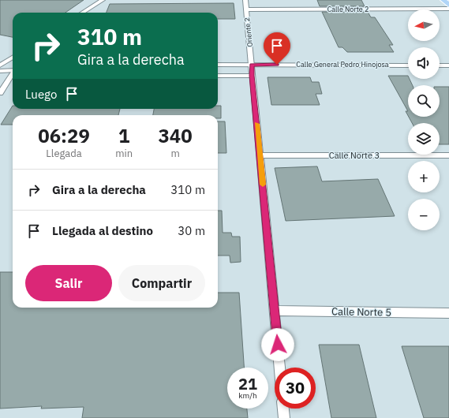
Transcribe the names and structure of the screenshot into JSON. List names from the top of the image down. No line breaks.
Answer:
{"streets":{"street":["Calle Norte 2","Oriente 2","Calle General Pedro Hinojosa","Calle Norte 3","Calle Norte 5"]},"crossings":[["Calle Norte 2","Oriente 2"],["Oriente 2","Calle General Pedro Hinojosa"],["Oriente 2","Calle Norte 3"],["Oriente 2","Calle Norte 5"]],"north":"left","page":{"map_buttons":["+","−"],"turn":["310 m","Gira a la derecha"],"then":"Luego","eta":["06:29","Llegada","1","min","340","m"],"list":[{"name":"Gira a la derecha","value":"310 m"},{"name":"Llegada al destino","value":"30 m"}],"buttons":["Salir","Compartir"],"speed":"21 km/h","limit":"30"}}
